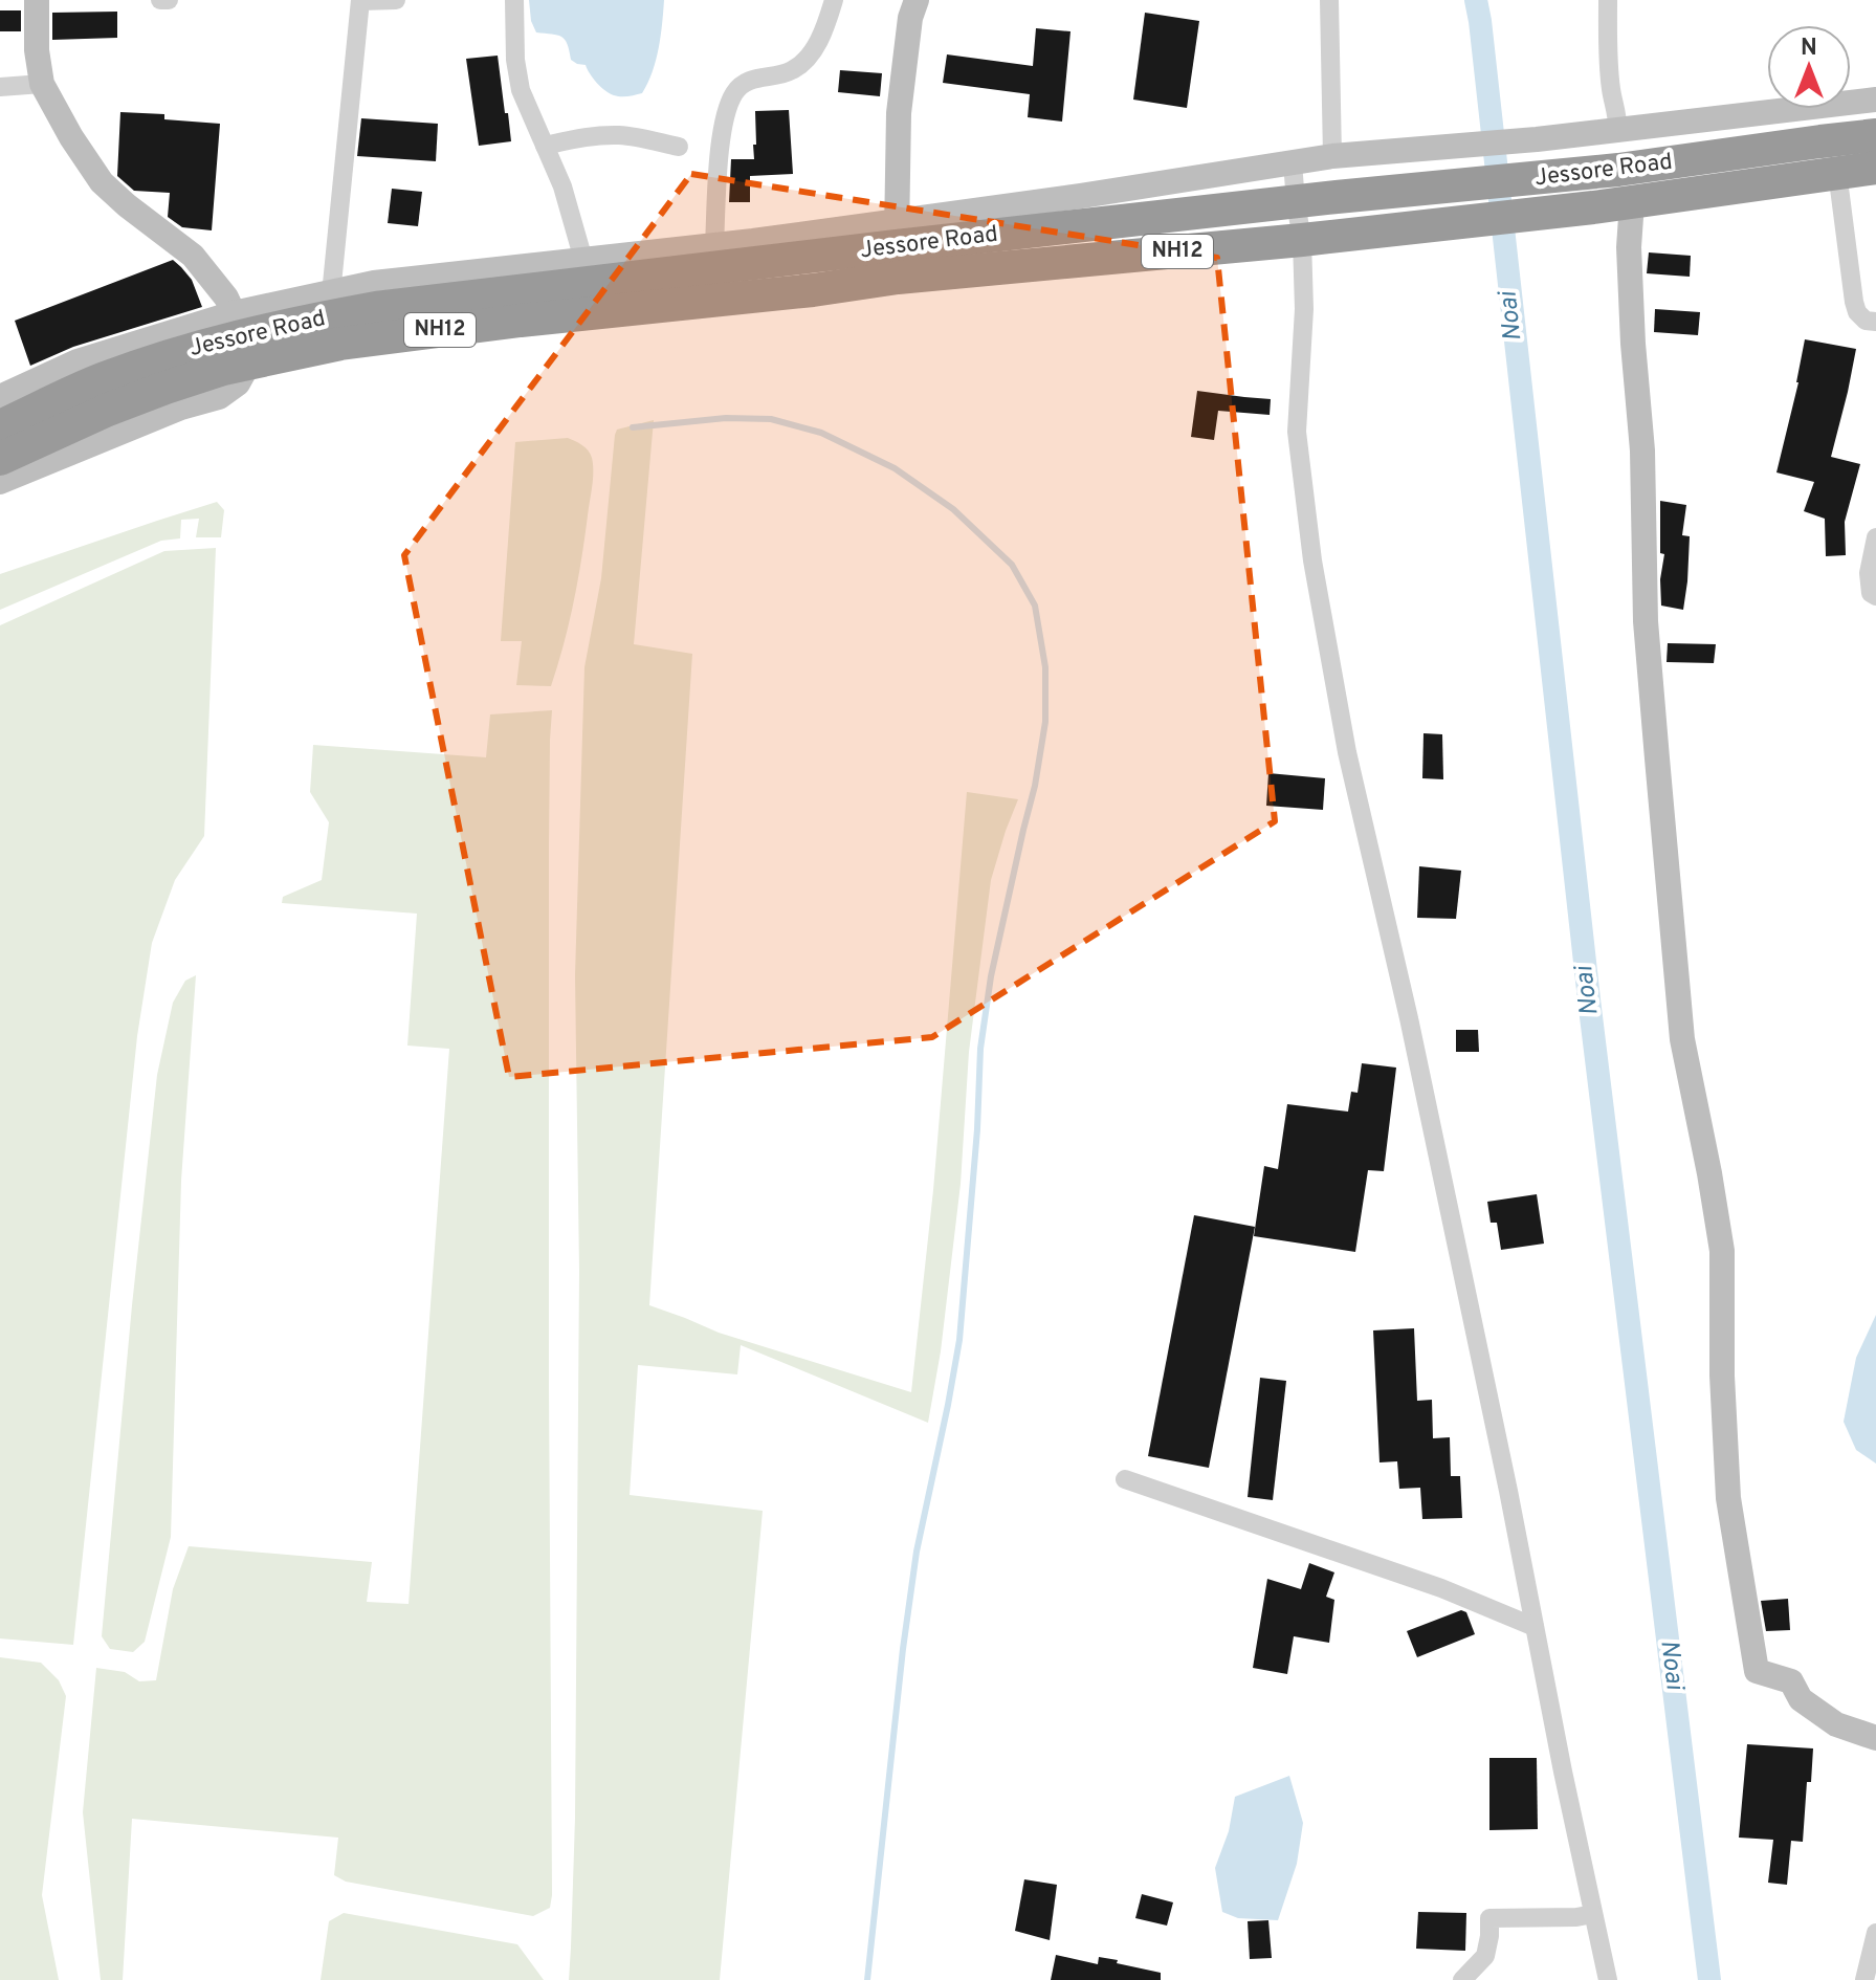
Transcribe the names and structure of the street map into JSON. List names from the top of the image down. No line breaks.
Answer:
{"streets":{"highway":["Jessore Road","NH12"]},"crossings":[["Jessore Road","NH12"]],"water":["Noai"],"north":"top"}
